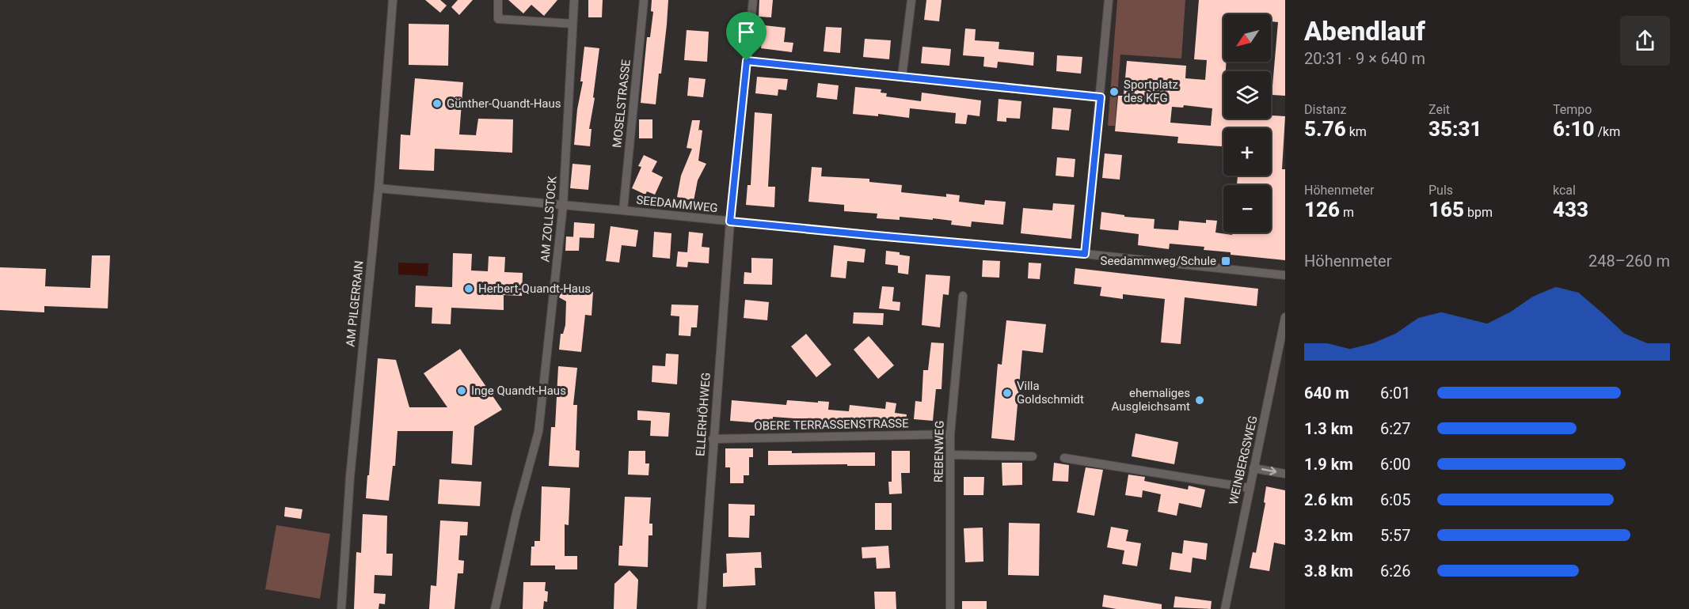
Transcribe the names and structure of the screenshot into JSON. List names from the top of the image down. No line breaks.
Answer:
{"streets":{"street":["MOSELSTRASSE","SEEDAMMWEG","AM ZOLLSTOCK","AM PILGERRAIN","ELLERHÖHWEG","OBERE TERRASSENSTRASSE","REBENWEG","WEINBERGSWEG"]},"crossings":[["MOSELSTRASSE","SEEDAMMWEG"],["SEEDAMMWEG","AM ZOLLSTOCK"],["SEEDAMMWEG","AM PILGERRAIN"],["SEEDAMMWEG","ELLERHÖHWEG"],["ELLERHÖHWEG","OBERE TERRASSENSTRASSE"],["OBERE TERRASSENSTRASSE","REBENWEG"]],"places":{"other":["Sportplatz des KFG","Günther-Quandt-Haus","Herbert-Quandt-Haus","Inge Quandt-Haus","Villa Goldschmidt","ehemaliges Ausgleichsamt"],"transit":["Seedammweg/Schule"]},"north":"bottom left","page":{"heading":["Abendlauf","20:31 · 9 × 640 m"],"map_buttons":["+","−"],"stats":[["Distanz","5.76 km"],["Zeit","35:31"],["Tempo","6:10 /km"],["Höhenmeter","126 m"],["Puls","165 bpm"],["kcal","433"]],"chart":["Höhenmeter","248–260 m"],"list":[{"name":"640 m","note":"6:01"},{"name":"1.3 km","note":"6:27"},{"name":"1.9 km","note":"6:00"},{"name":"2.6 km","note":"6:05"},{"name":"3.2 km","note":"5:57"},{"name":"3.8 km","note":"6:26"}]}}
